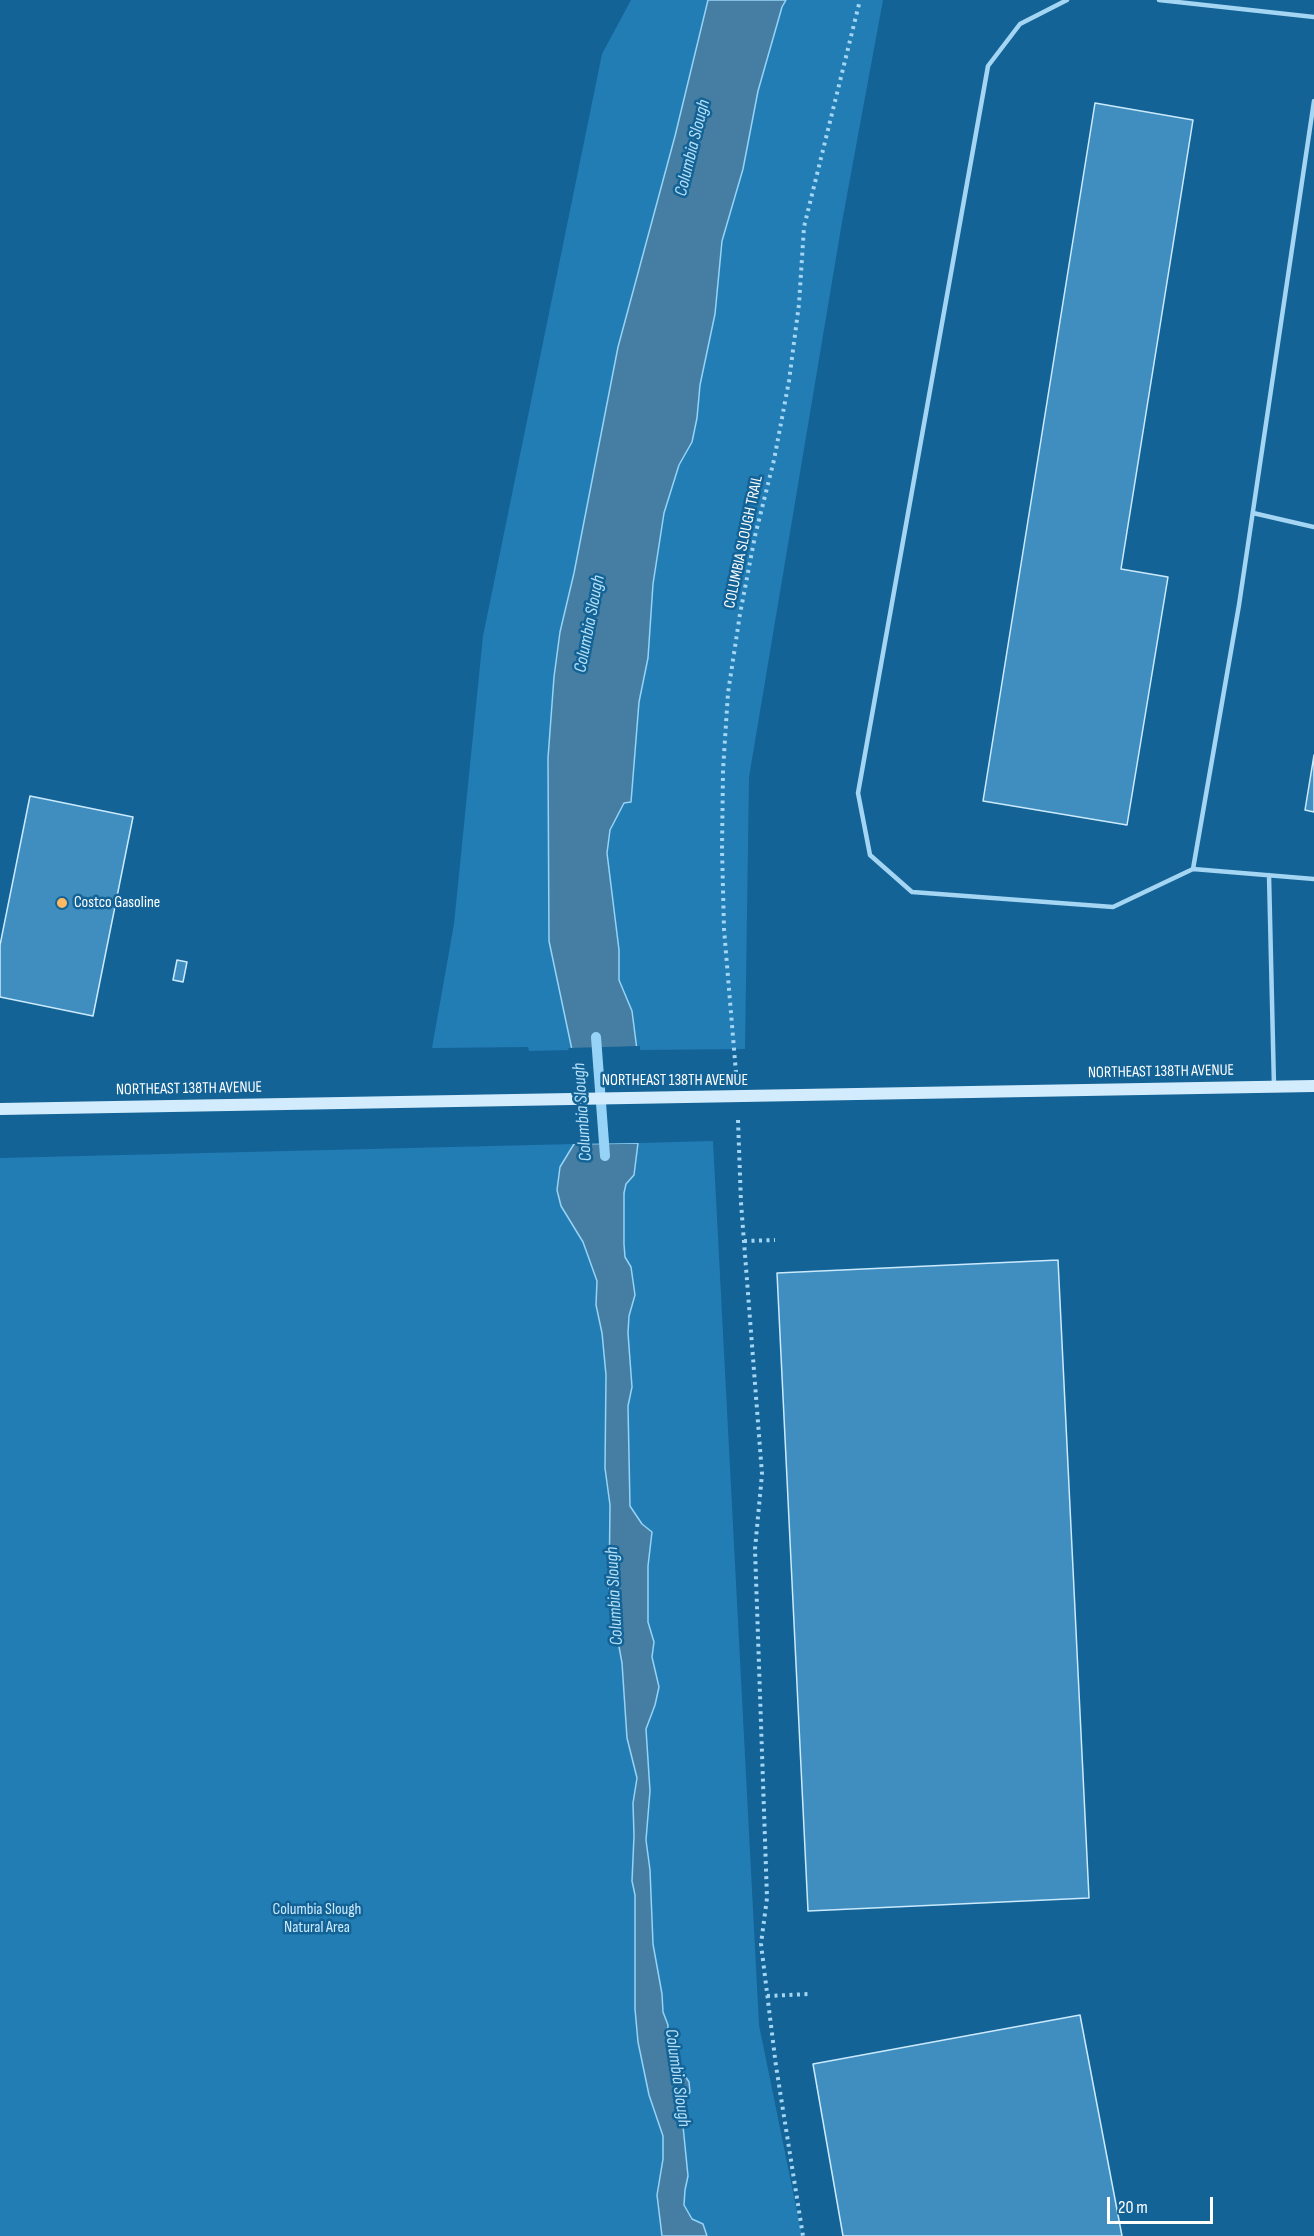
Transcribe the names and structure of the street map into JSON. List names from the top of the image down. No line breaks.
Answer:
{"streets":{"street":["NORTHEAST 138TH AVENUE"],"path":["COLUMBIA SLOUGH TRAIL"]},"crossings":[["COLUMBIA SLOUGH TRAIL","NORTHEAST 138TH AVENUE"]],"water":["Columbia Slough"],"parks":["Columbia Slough Natural Area"],"places":["Costco Gasoline"],"scale_bar":"20 m"}
